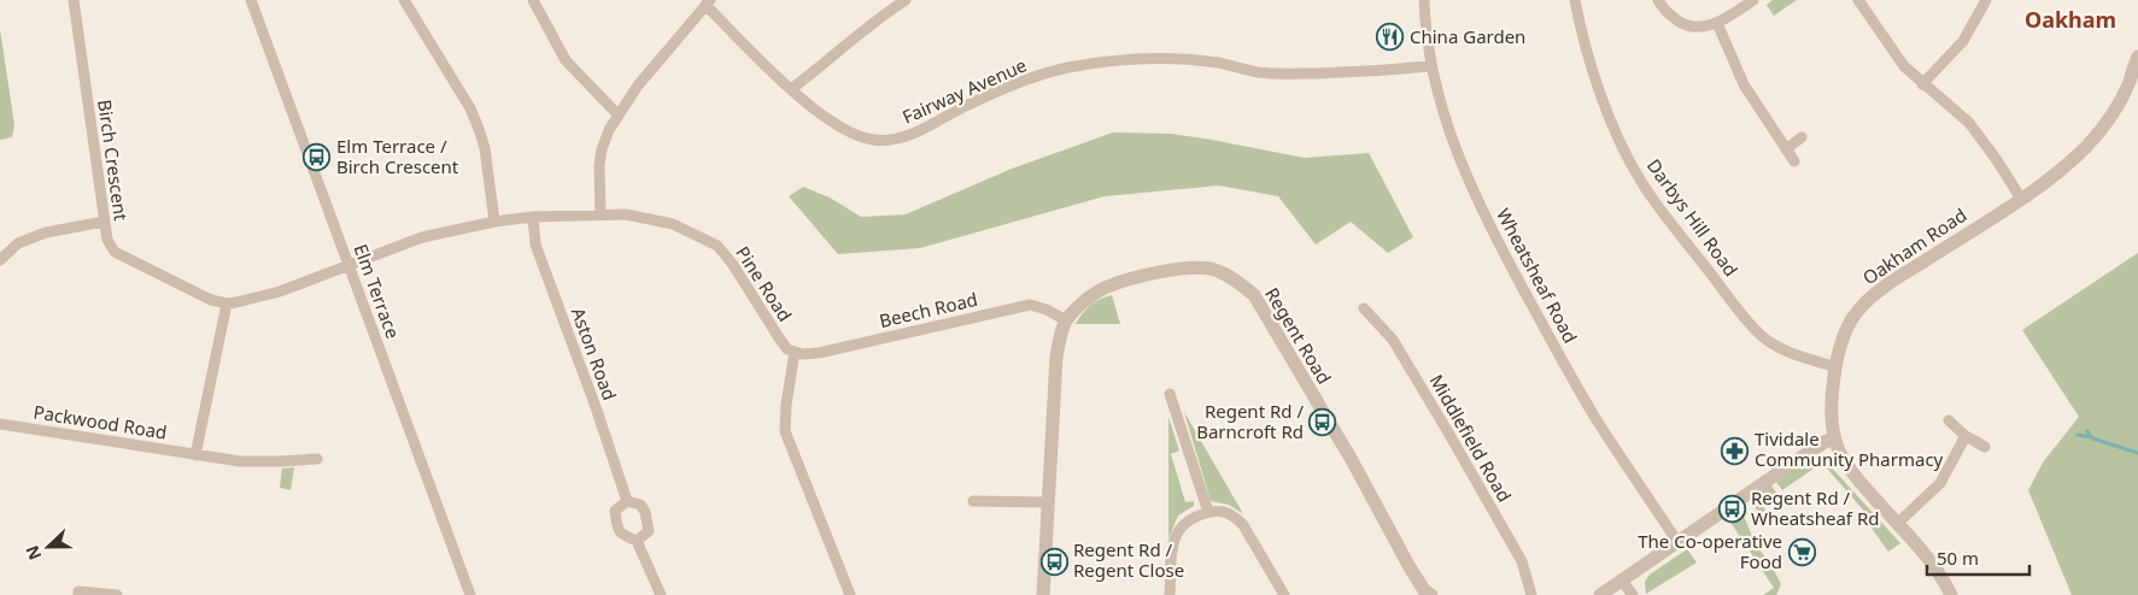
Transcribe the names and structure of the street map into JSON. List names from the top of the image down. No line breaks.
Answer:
{"streets":{"street":["Fairway Avenue","Birch Crescent","Darbys Hill Road","Oakham Road","Wheatsheaf Road","Pine Road","Elm Terrace","Beech Road","Regent Road","Aston Road","Packwood Road","Middlefield Road"]},"crossings":[["Fairway Avenue","Wheatsheaf Road"],["Darbys Hill Road","Oakham Road"],["Pine Road","Elm Terrace"],["Pine Road","Beech Road"],["Pine Road","Aston Road"],["Beech Road","Regent Road"]],"districts":["Oakham"],"places":{"restaurant":["China Garden"],"bus stop":["Elm Terrace / Birch Crescent","Regent Rd / Barncroft Rd","Regent Rd / Wheatsheaf Rd","Regent Rd / Regent Close"],"pharmacy":["Tividale Community Pharmacy"],"supermarket":["The Co-operative Food"]},"scale_bar":"50 m","north":"left"}
